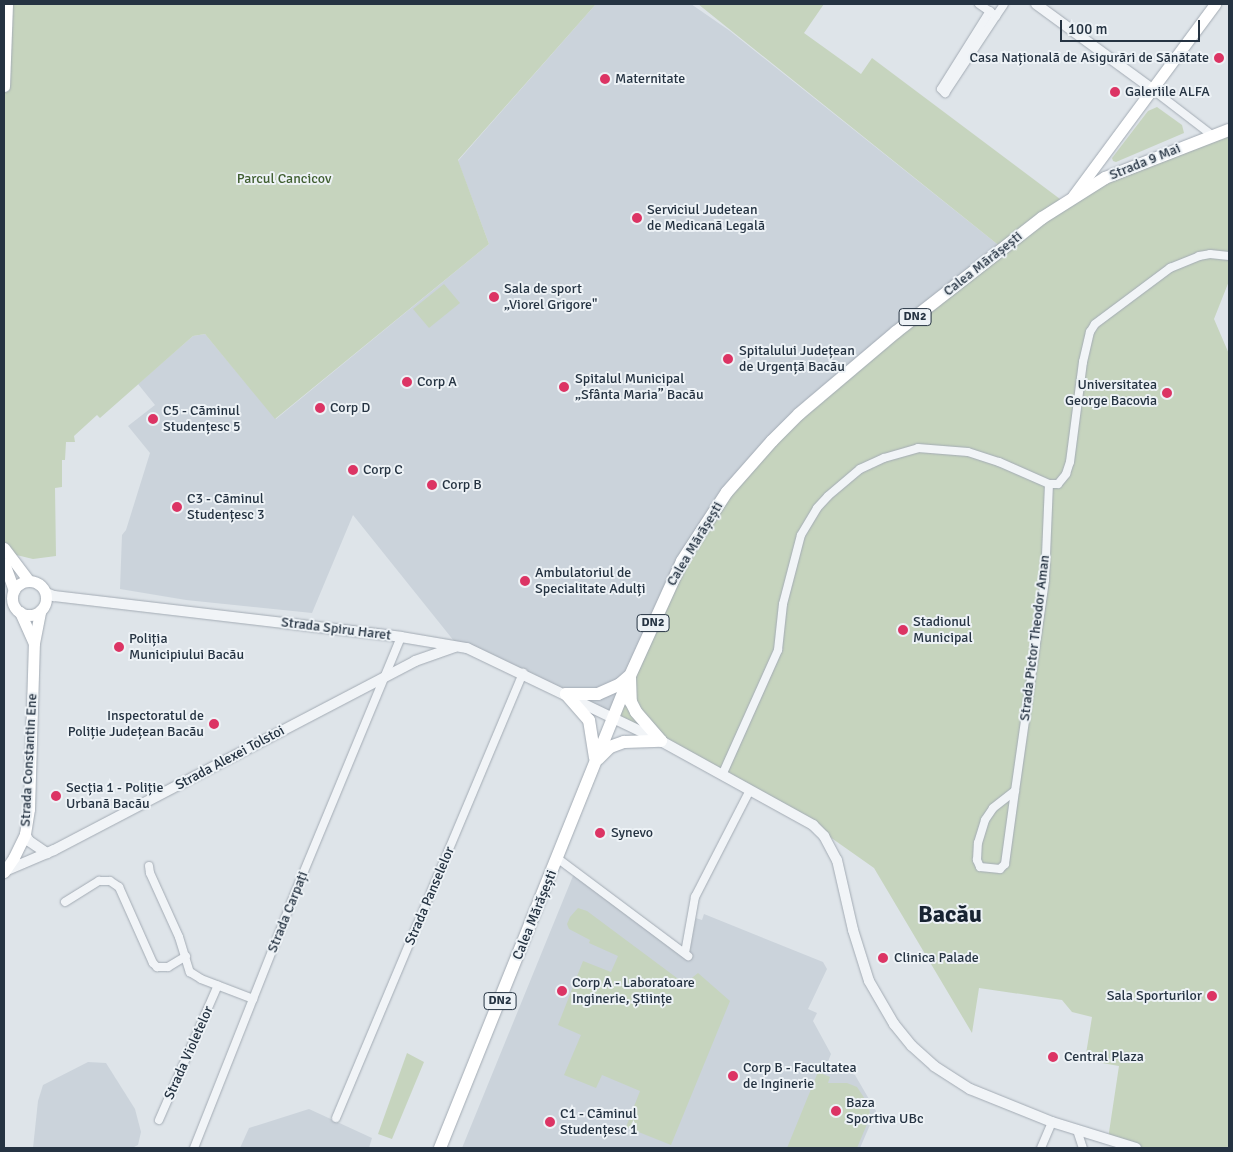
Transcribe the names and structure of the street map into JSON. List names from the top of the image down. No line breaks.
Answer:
{"streets":{"main road":["Strada 9 Mai","Calea Mărășești","DN2","Strada Constantin Ene"],"street":["Strada Spiru Haret","Strada Pictor Theodor Aman","Strada Alexei Tolstoi","Strada Panselelor","Strada Carpați","Strada Violetelor"]},"crossings":[["Strada 9 Mai","Calea Mărășești"],["Calea Mărășești","Strada Spiru Haret"],["Strada Spiru Haret","Strada Alexei Tolstoi"],["Strada Spiru Haret","Strada Constantin Ene"],["Strada Spiru Haret","Strada Panselelor"],["Strada Spiru Haret","Strada Carpați"],["Strada Alexei Tolstoi","Strada Constantin Ene"],["Strada Alexei Tolstoi","Strada Carpați"]],"districts":["Bacău"],"parks":["Parcul Cancicov"],"places":["Casa Națională de Asigurări de Sănătate","Maternitate","Galeriile ALFA","Serviciul Judetean de Medicană Legală","Sala de sport „Viorel Grigore\"","Spitalului Județean de Urgență Bacău","Corp A","Spitalul Municipal „Sfânta Maria” Bacău","Universitatea George Bacovia","Corp D","C5 - Căminul Studențesc 5","Corp C","Corp B","C3 - Căminul Studențesc 3","Ambulatoriul de Specialitate Adulți","Stadionul Municipal","Poliția Municipiului Bacău","Inspectoratul de Poliție Județean Bacău","Secția 1 - Poliție Urbană Bacău","Synevo","Clinica Palade","Corp A - Laboratoare Inginerie, Științe","Sala Sporturilor","Central Plaza","Corp B - Facultatea de Inginerie","Baza Sportiva UBc","C1 - Căminul Studențesc 1"],"scale_bar":"100 m"}
